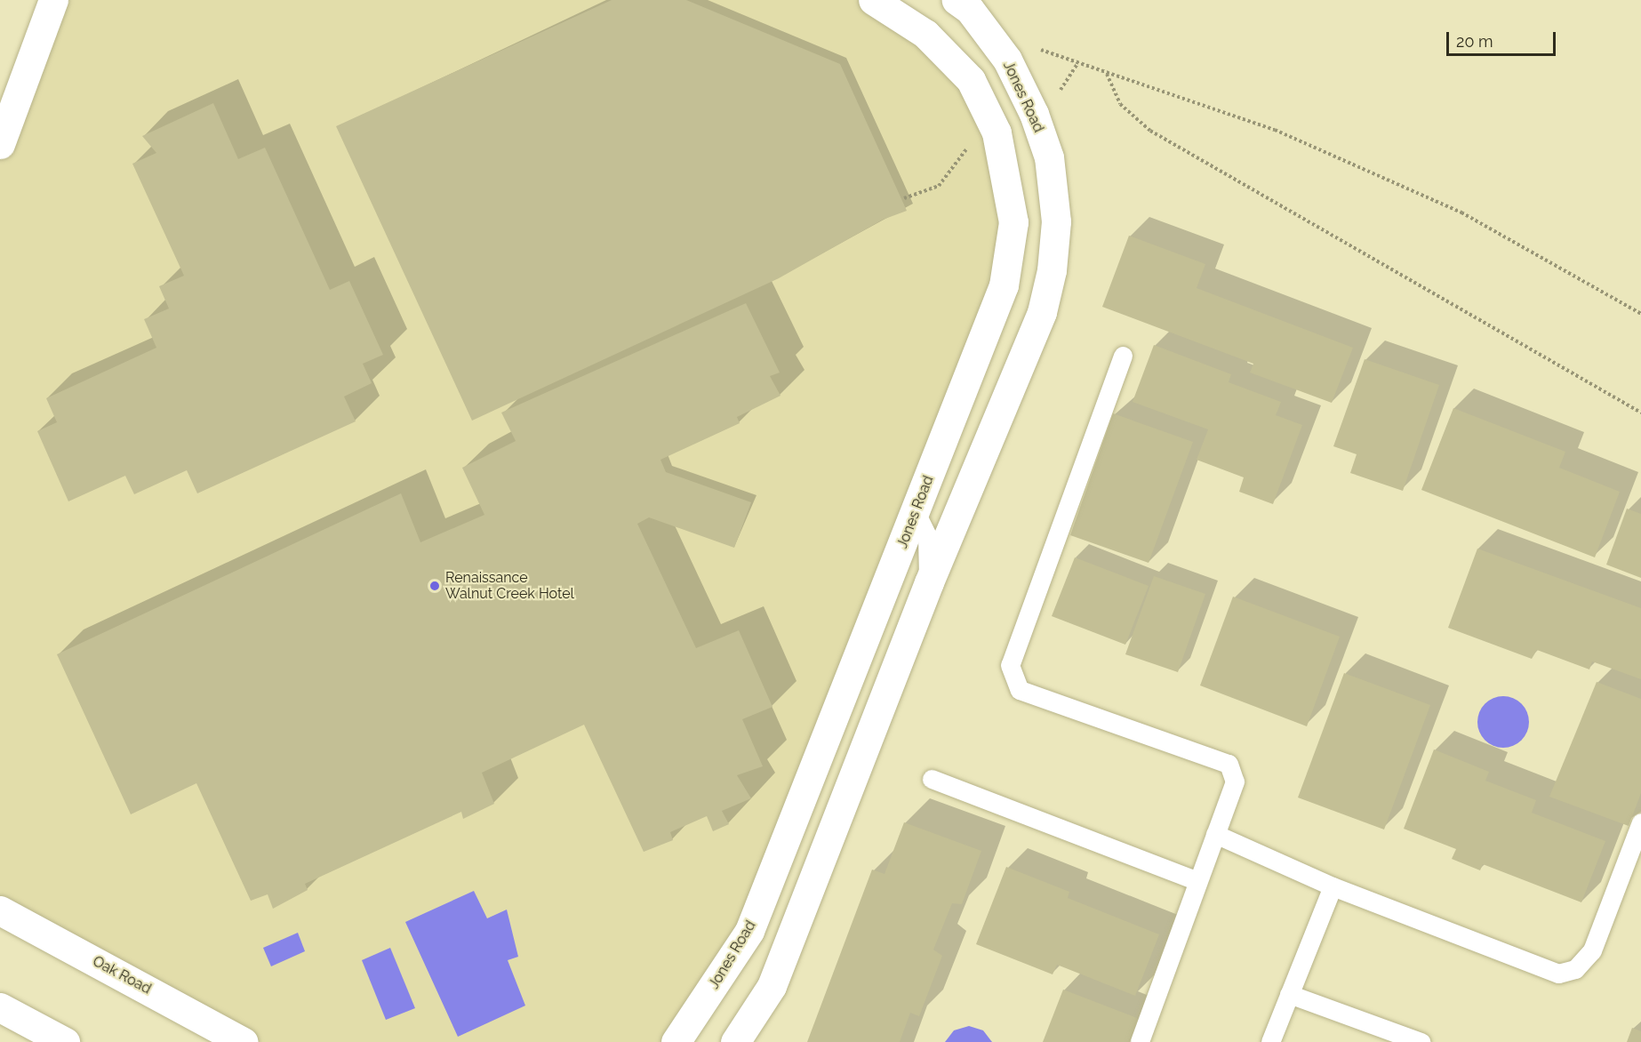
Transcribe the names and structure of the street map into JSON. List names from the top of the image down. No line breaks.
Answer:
{"streets":{"street":["Jones Road","Oak Road"]},"places":["Renaissance Walnut Creek Hotel"],"scale_bar":"20 m"}
